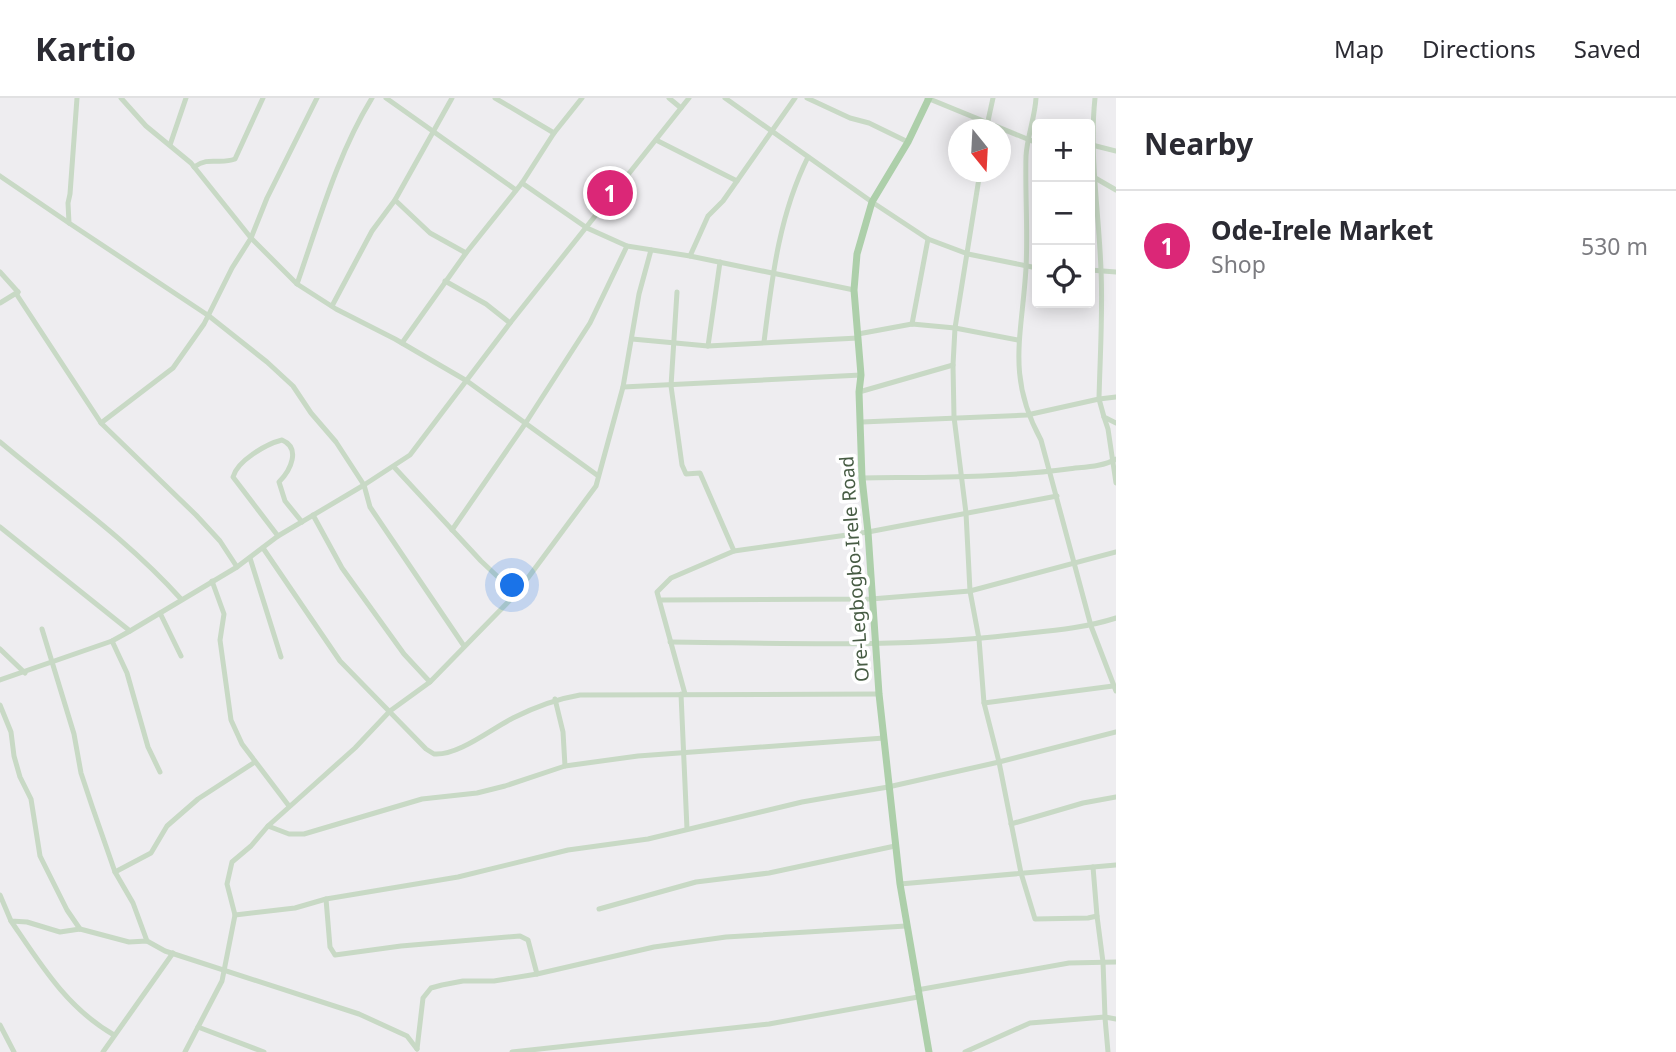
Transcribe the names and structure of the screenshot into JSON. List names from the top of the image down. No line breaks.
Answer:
{"streets":{"main road":["Ore-Legbogbo-Irele Road"]},"north":"bottom","page":{"header":"Kartio","nav":["Map","Directions","Saved"],"heading":"Nearby","map_buttons":["+","−"],"pins":"1","list":[{"mark":"1","name":"Ode-Irele Market","note":"Shop","value":"530 m"}]}}
